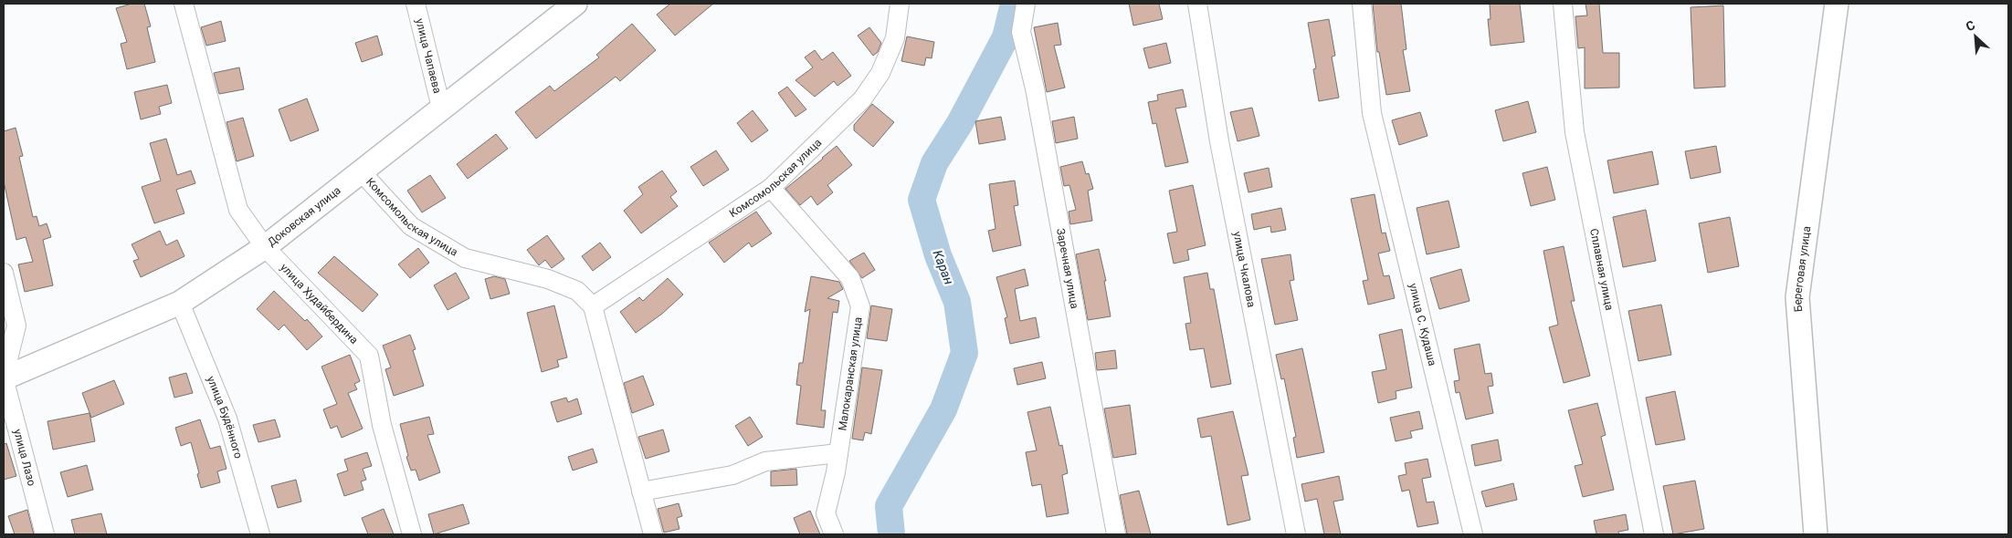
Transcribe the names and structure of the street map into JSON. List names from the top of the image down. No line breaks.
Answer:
{"streets":{"main road":["Доковская улица","Береговая улица"],"street":["улица Чапаева","Комсомольская улица","Заречная улица","улица Чкалова","Сплавная улица","улица Худайбердина","улица С. Кудаша","Малокаранская улица","улица Будённого","улица Лазо"]},"crossings":[["улица Чапаева","Доковская улица"],["Комсомольская улица","Доковская улица"],["Комсомольская улица","Малокаранская улица"],["Доковская улица","улица Худайбердина"],["Доковская улица","улица Будённого"],["Доковская улица","улица Лазо"]],"water":["Каран"],"north":"top left"}
